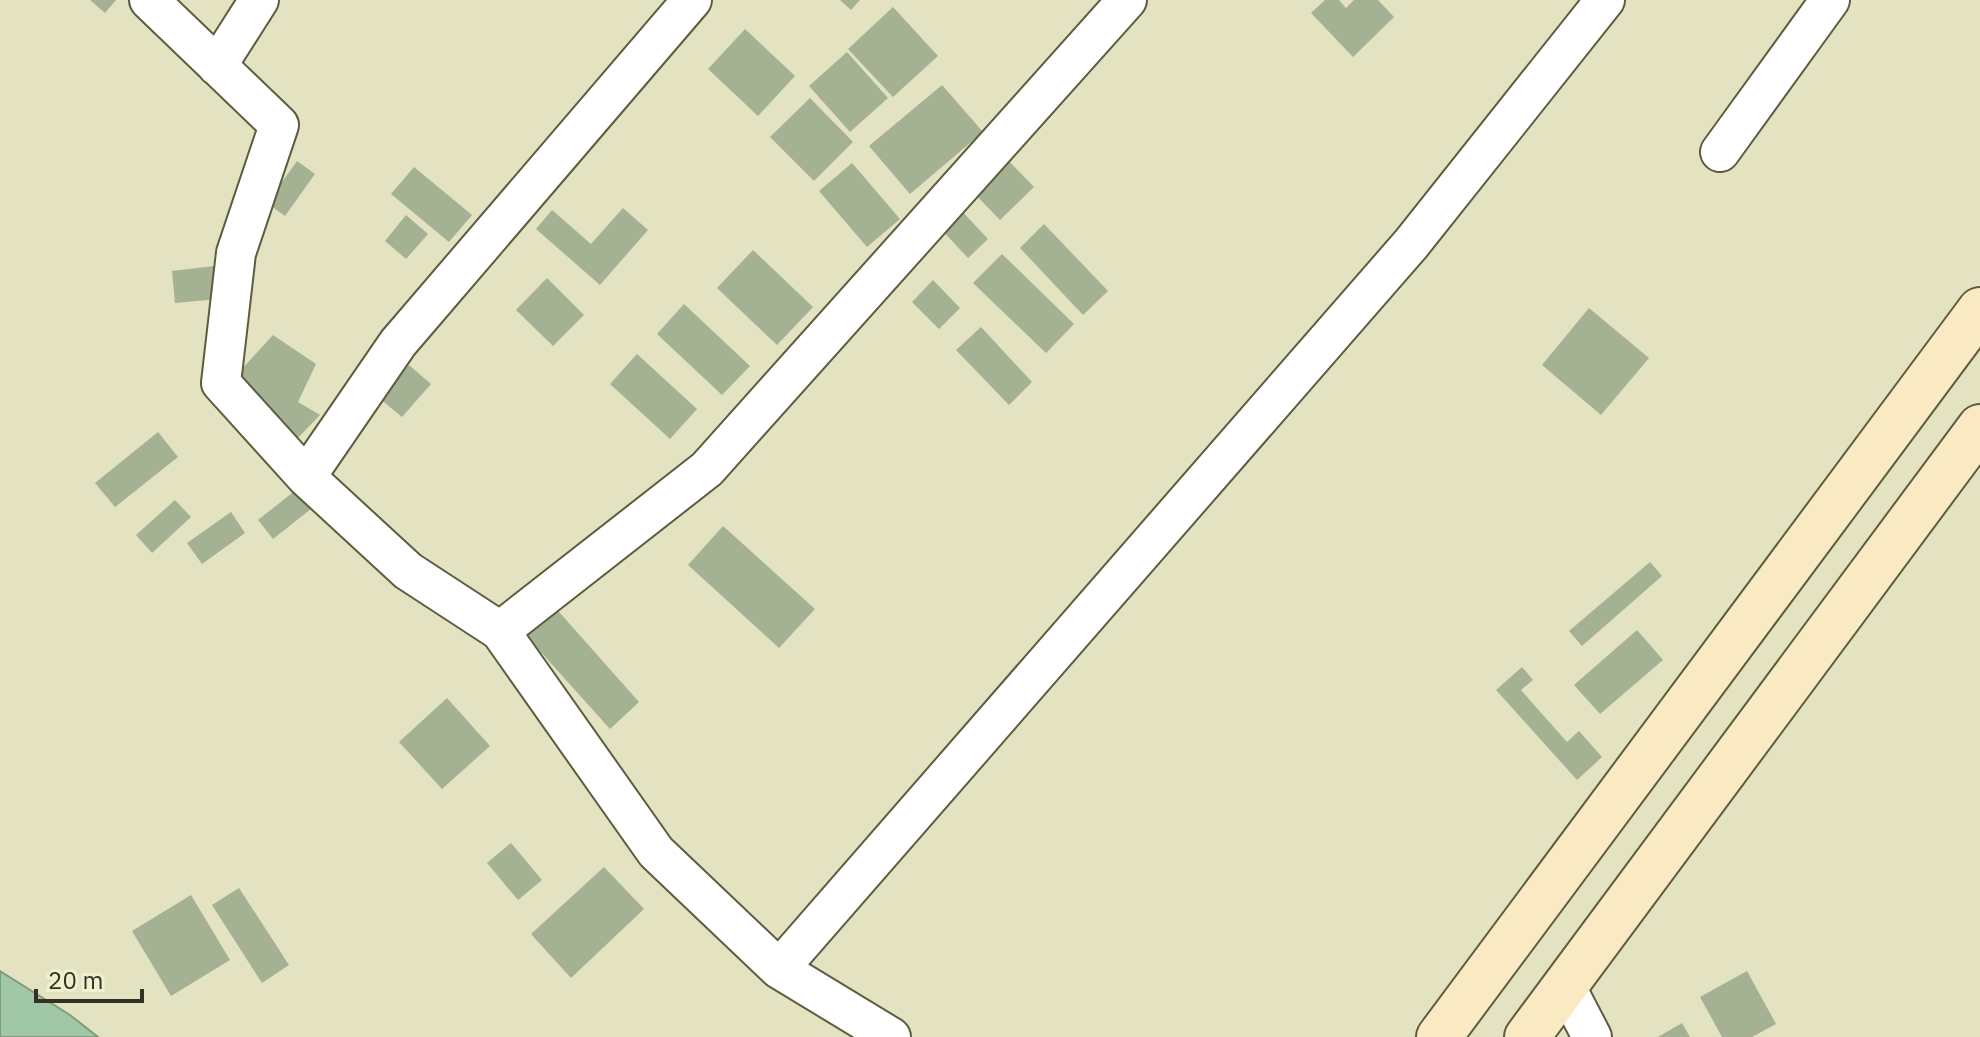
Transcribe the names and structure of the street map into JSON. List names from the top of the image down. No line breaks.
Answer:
{"scale_bar":"20 m"}
